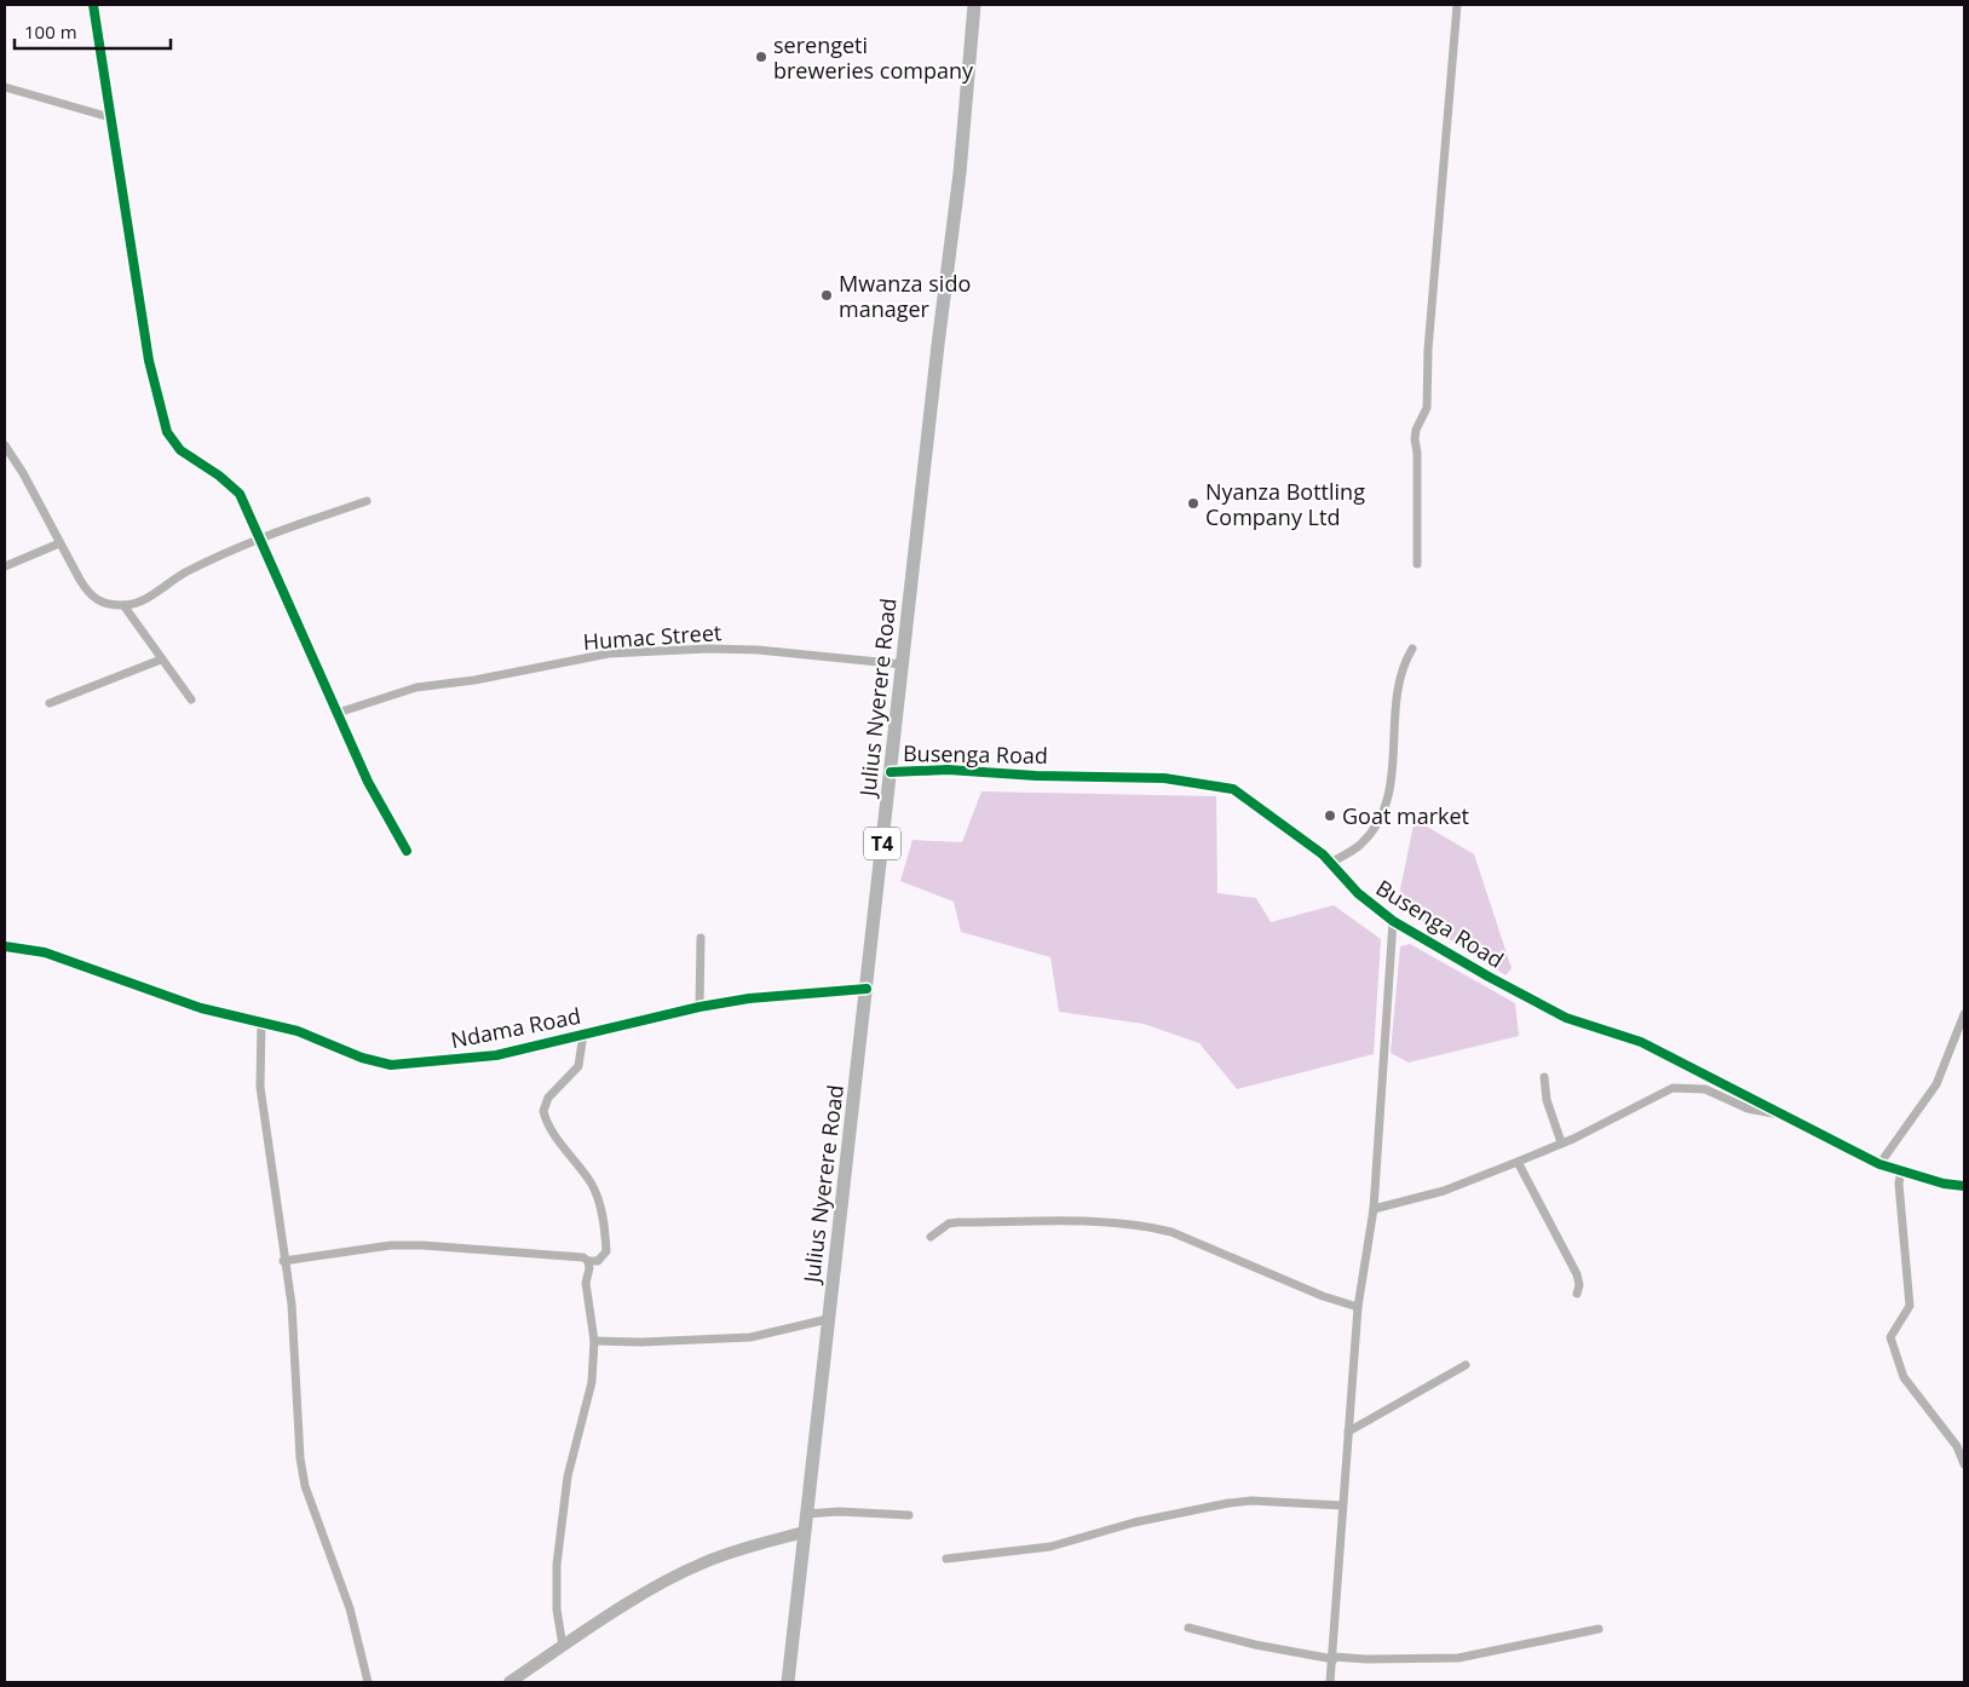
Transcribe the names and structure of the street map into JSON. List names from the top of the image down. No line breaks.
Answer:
{"streets":{"highway":["Julius Nyerere Road","T4"],"street":["Humac Street","Busenga Road","Ndama Road"]},"crossings":[["Humac Street","Julius Nyerere Road"],["Julius Nyerere Road","Busenga Road"],["Julius Nyerere Road","Ndama Road"]],"places":["serengeti breweries company","Mwanza sido manager","Nyanza Bottling Company Ltd","Goat market"],"scale_bar":"100 m"}
